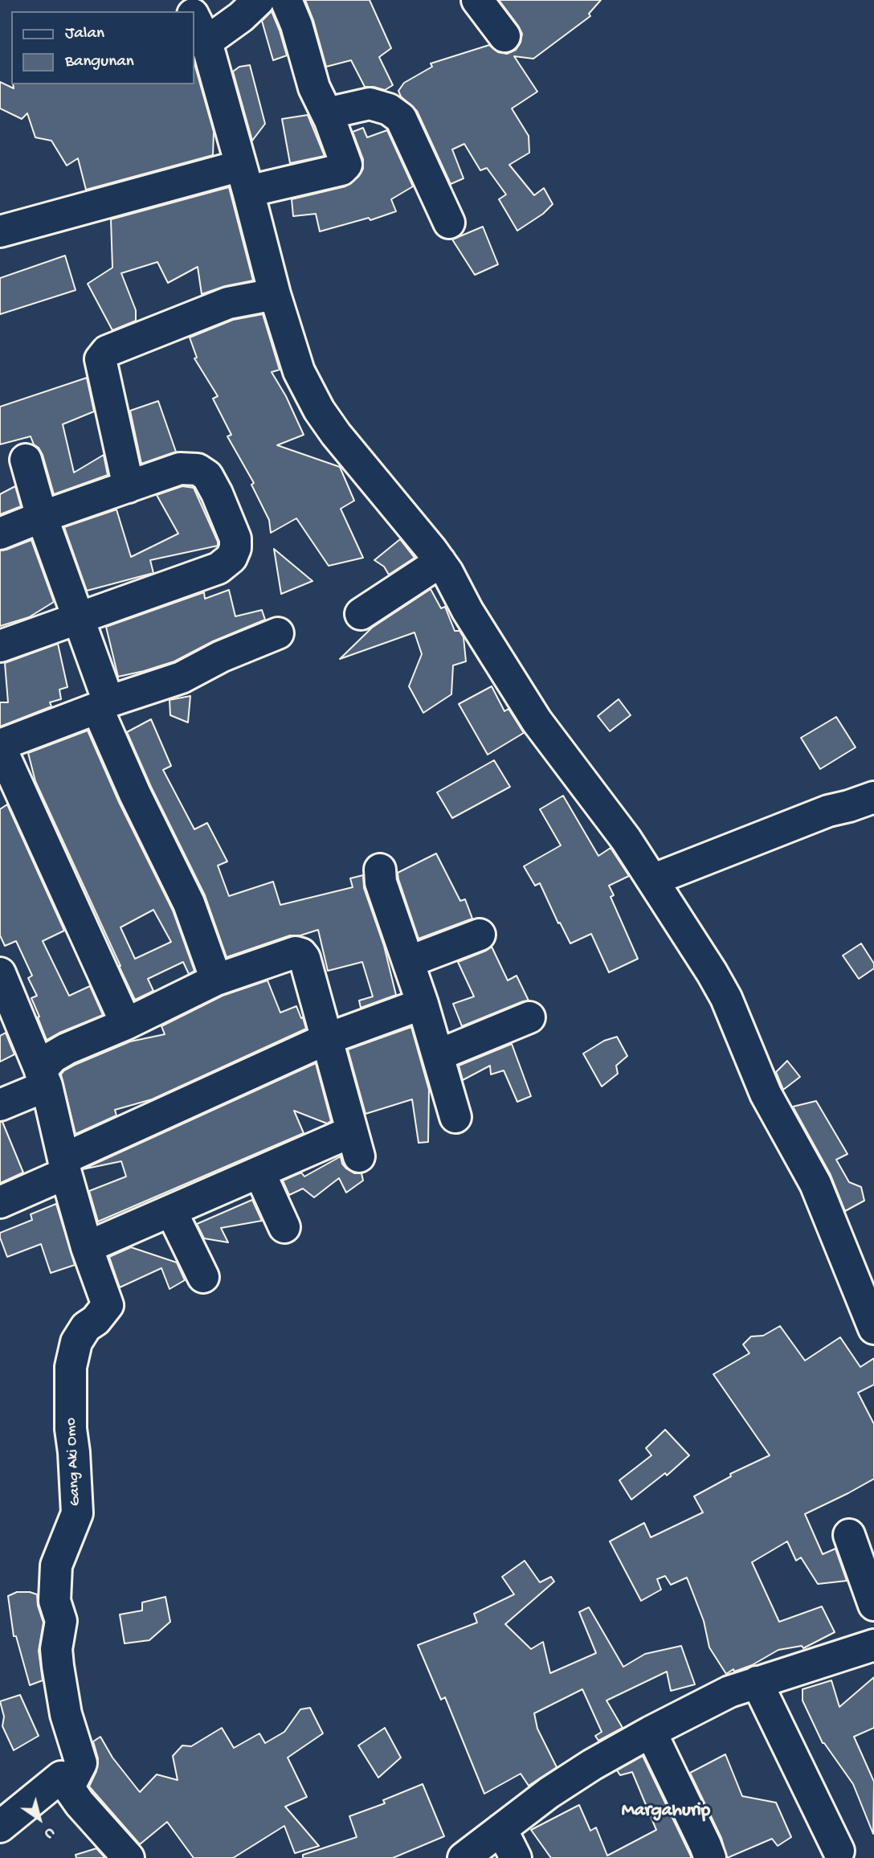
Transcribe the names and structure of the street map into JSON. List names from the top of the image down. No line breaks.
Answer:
{"streets":{"street":["Gang Aki Omo"]},"districts":["Margahurip"],"legend":["Jalan","Bangunan"],"north":"bottom right"}
